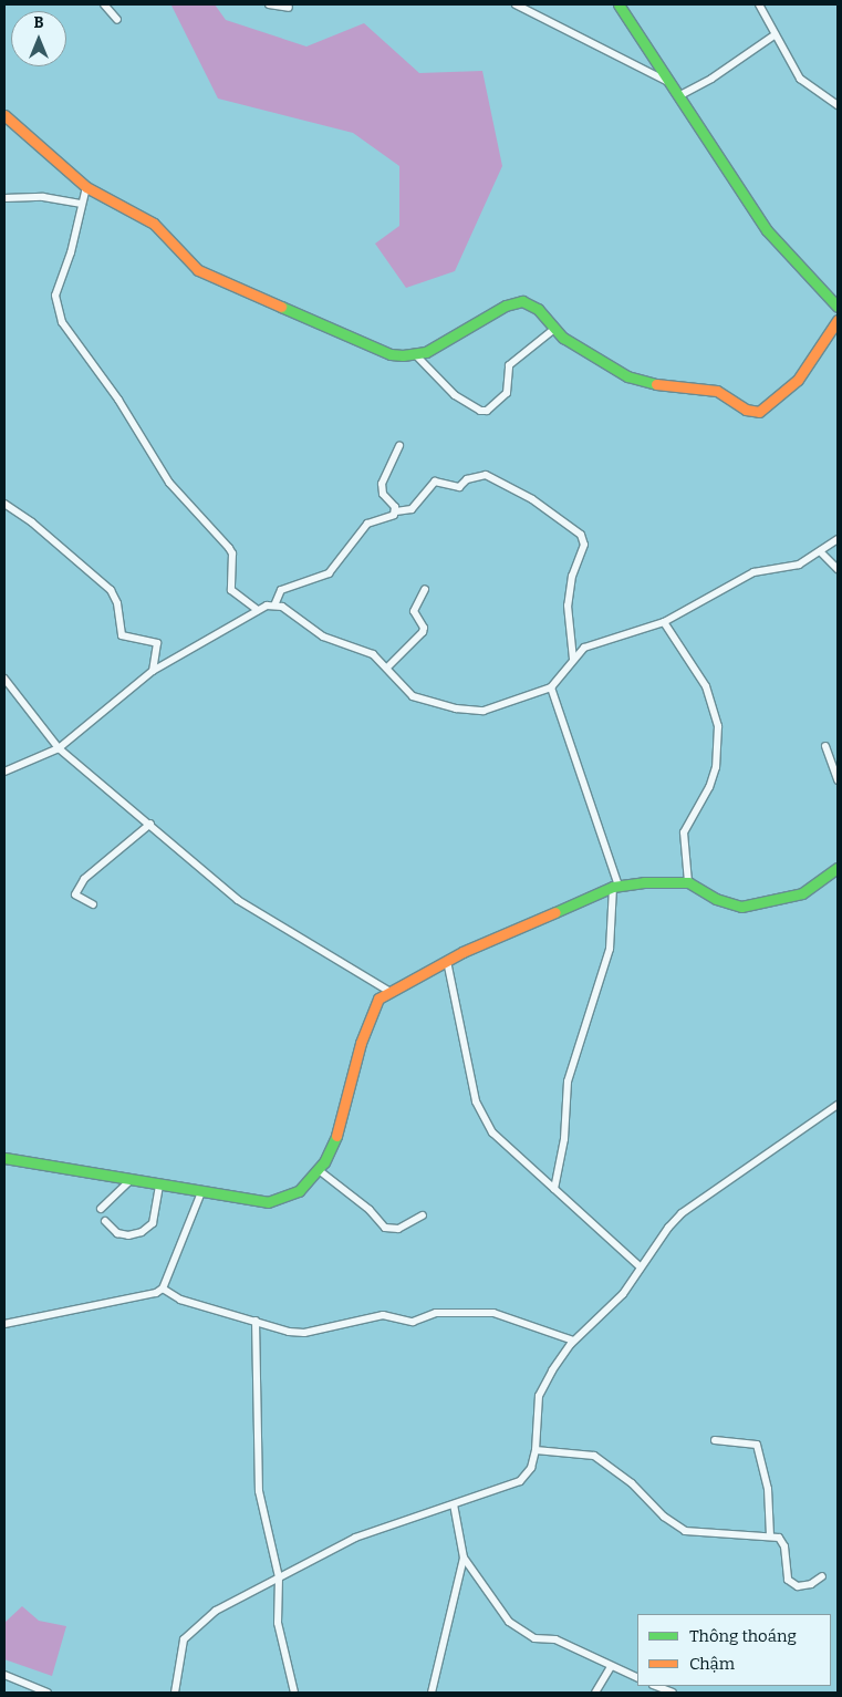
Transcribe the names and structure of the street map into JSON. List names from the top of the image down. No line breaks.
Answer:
{"legend":["Thông thoáng","Chậm"],"north":"top"}
